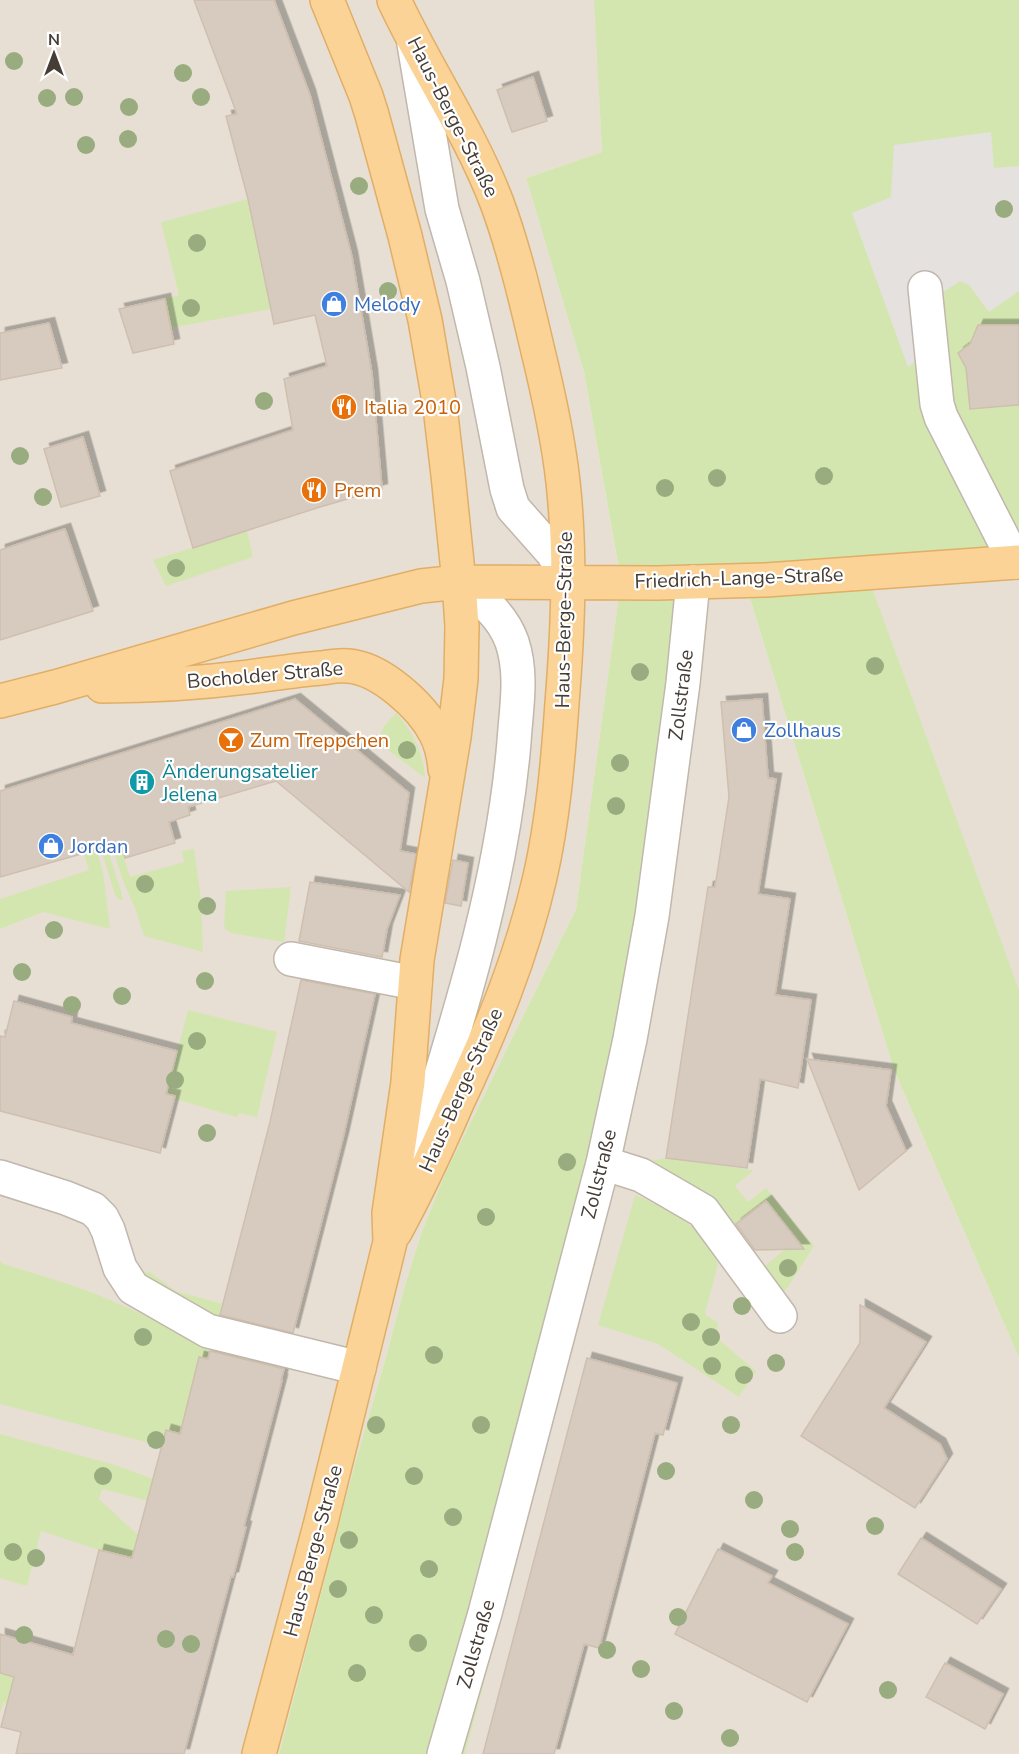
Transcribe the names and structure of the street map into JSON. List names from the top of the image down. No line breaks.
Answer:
{"streets":{"main road":["Haus-Berge-Straße","Friedrich-Lange-Straße","Bocholder Straße"],"street":["Zollstraße"]},"crossings":[["Haus-Berge-Straße","Friedrich-Lange-Straße"],["Haus-Berge-Straße","Bocholder Straße"],["Friedrich-Lange-Straße","Bocholder Straße"],["Friedrich-Lange-Straße","Zollstraße"]],"places":{"shop":["Melody","Zollhaus","Jordan"],"restaurant":["Italia 2010","Prem"],"bar":["Zum Treppchen"],"building":["Änderungsatelier Jelena"]},"north":"top"}
